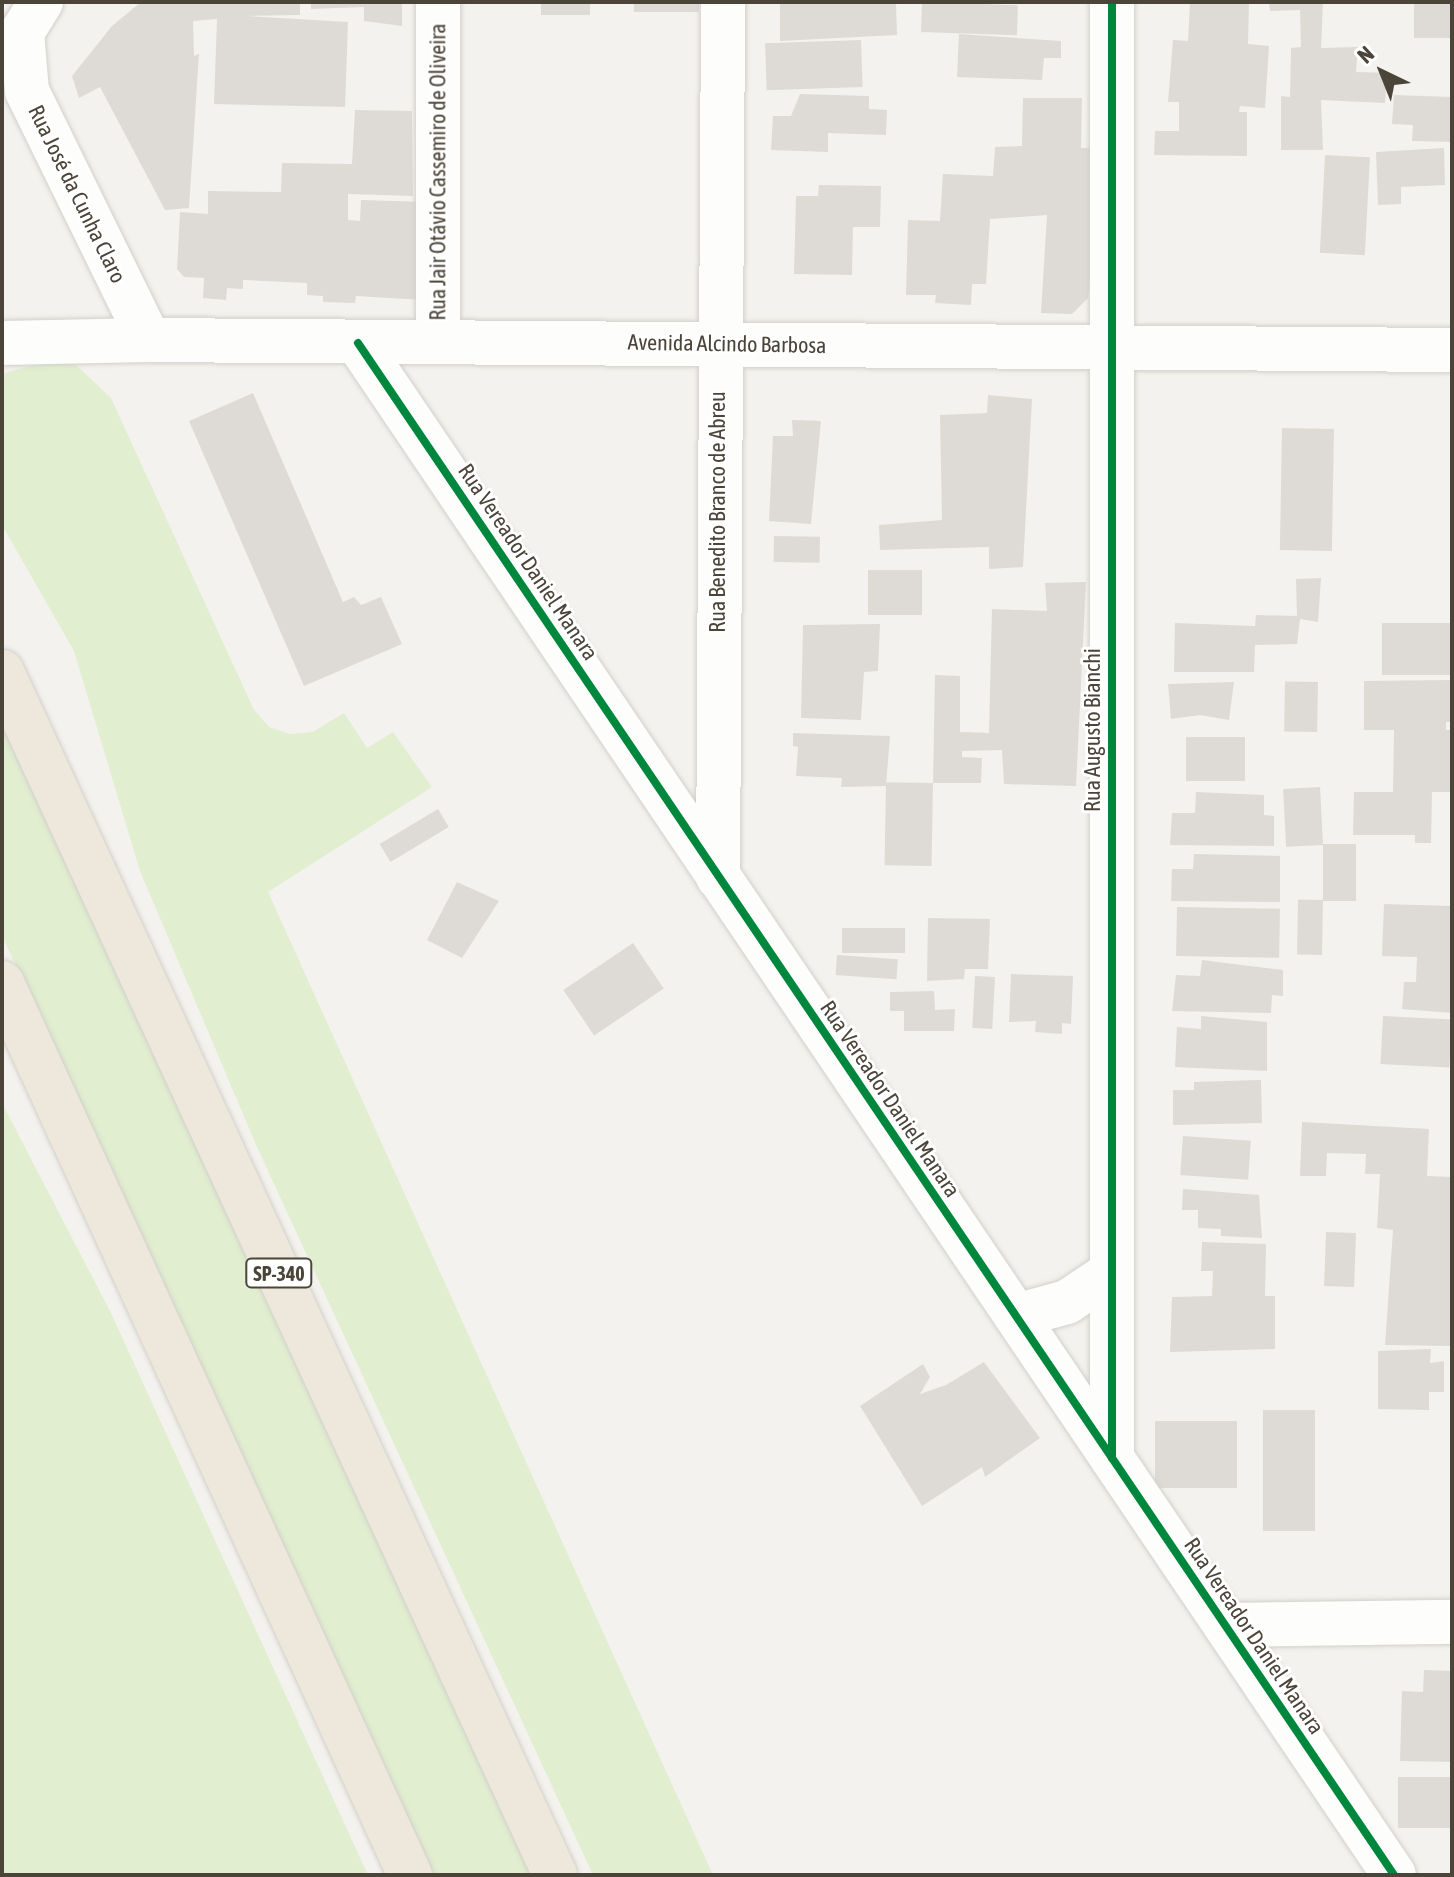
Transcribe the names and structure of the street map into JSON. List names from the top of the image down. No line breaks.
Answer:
{"streets":{"highway":["SP-340"],"street":["Rua Jair Otávio Cassemiro de Oliveira","Rua José da Cunha Claro","Avenida Alcindo Barbosa","Rua Benedito Branco de Abreu","Rua Vereador Daniel Manara","Rua Augusto Bianchi"]},"crossings":[["Rua Jair Otávio Cassemiro de Oliveira","Avenida Alcindo Barbosa"],["Rua José da Cunha Claro","Avenida Alcindo Barbosa"],["Avenida Alcindo Barbosa","Rua Benedito Branco de Abreu"],["Avenida Alcindo Barbosa","Rua Vereador Daniel Manara"],["Avenida Alcindo Barbosa","Rua Augusto Bianchi"],["Rua Benedito Branco de Abreu","Rua Vereador Daniel Manara"],["Rua Vereador Daniel Manara","Rua Augusto Bianchi"]],"north":"top left"}
